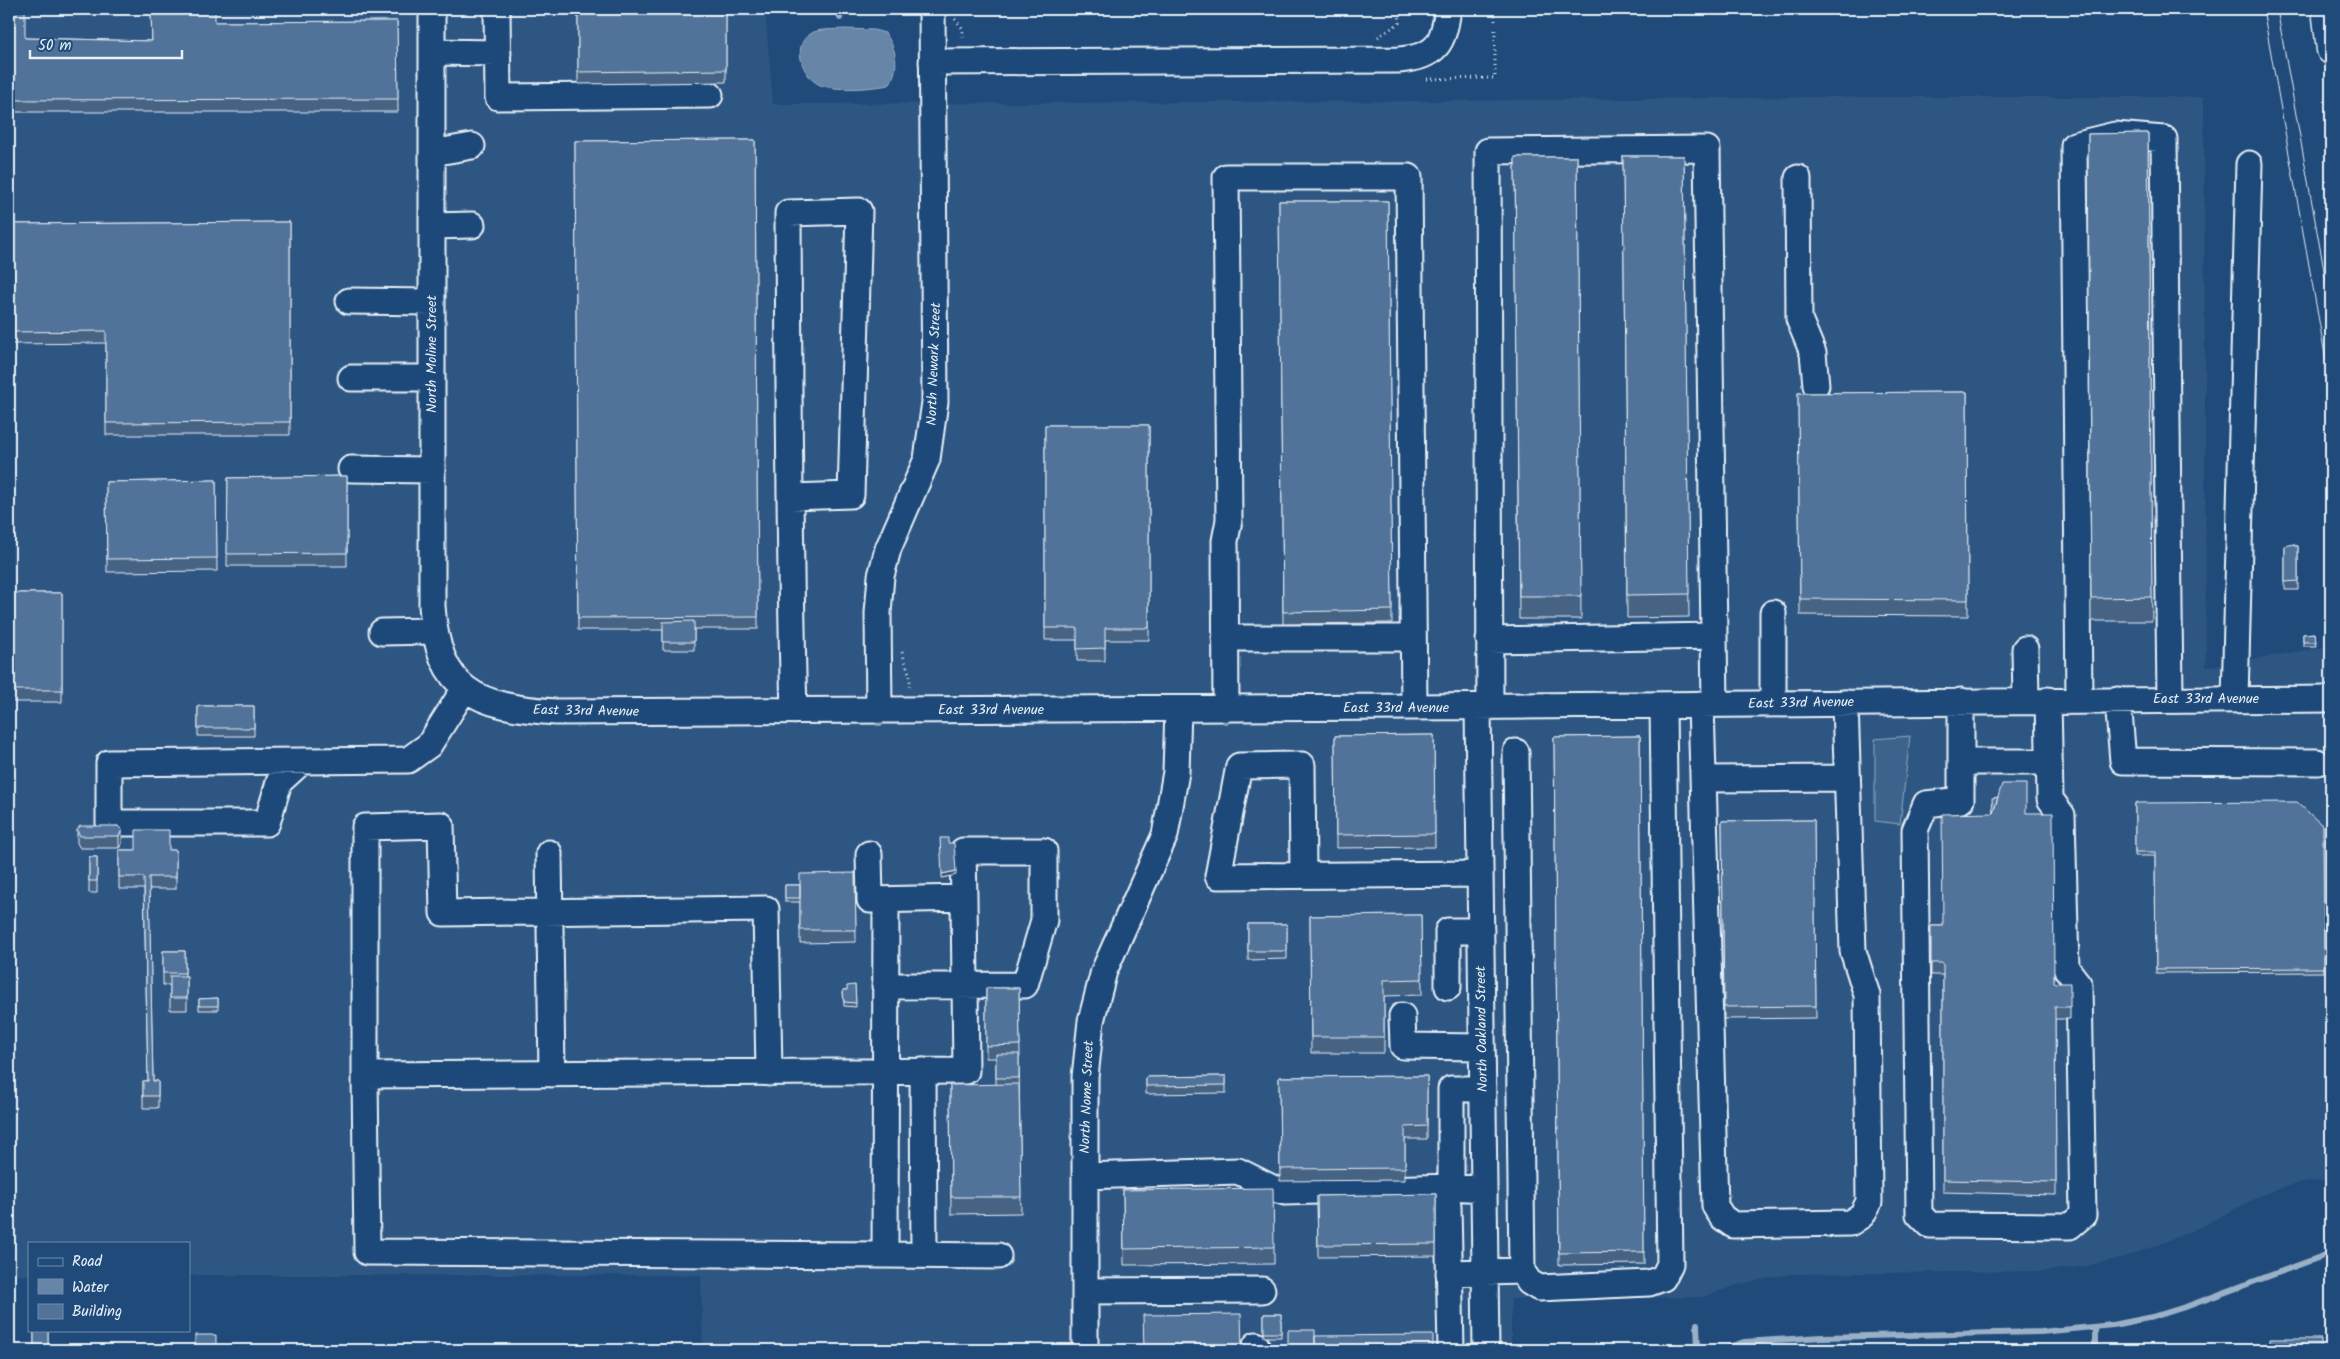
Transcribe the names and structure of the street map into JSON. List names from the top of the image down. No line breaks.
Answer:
{"streets":{"street":["North Moline Street","North Newark Street","East 33rd Avenue","North Oakland Street","North Nome Street"]},"crossings":[["North Moline Street","East 33rd Avenue"],["North Newark Street","East 33rd Avenue"],["East 33rd Avenue","North Oakland Street"],["East 33rd Avenue","North Nome Street"]],"legend":["Road","Water","Building"],"scale_bar":"50 m"}
